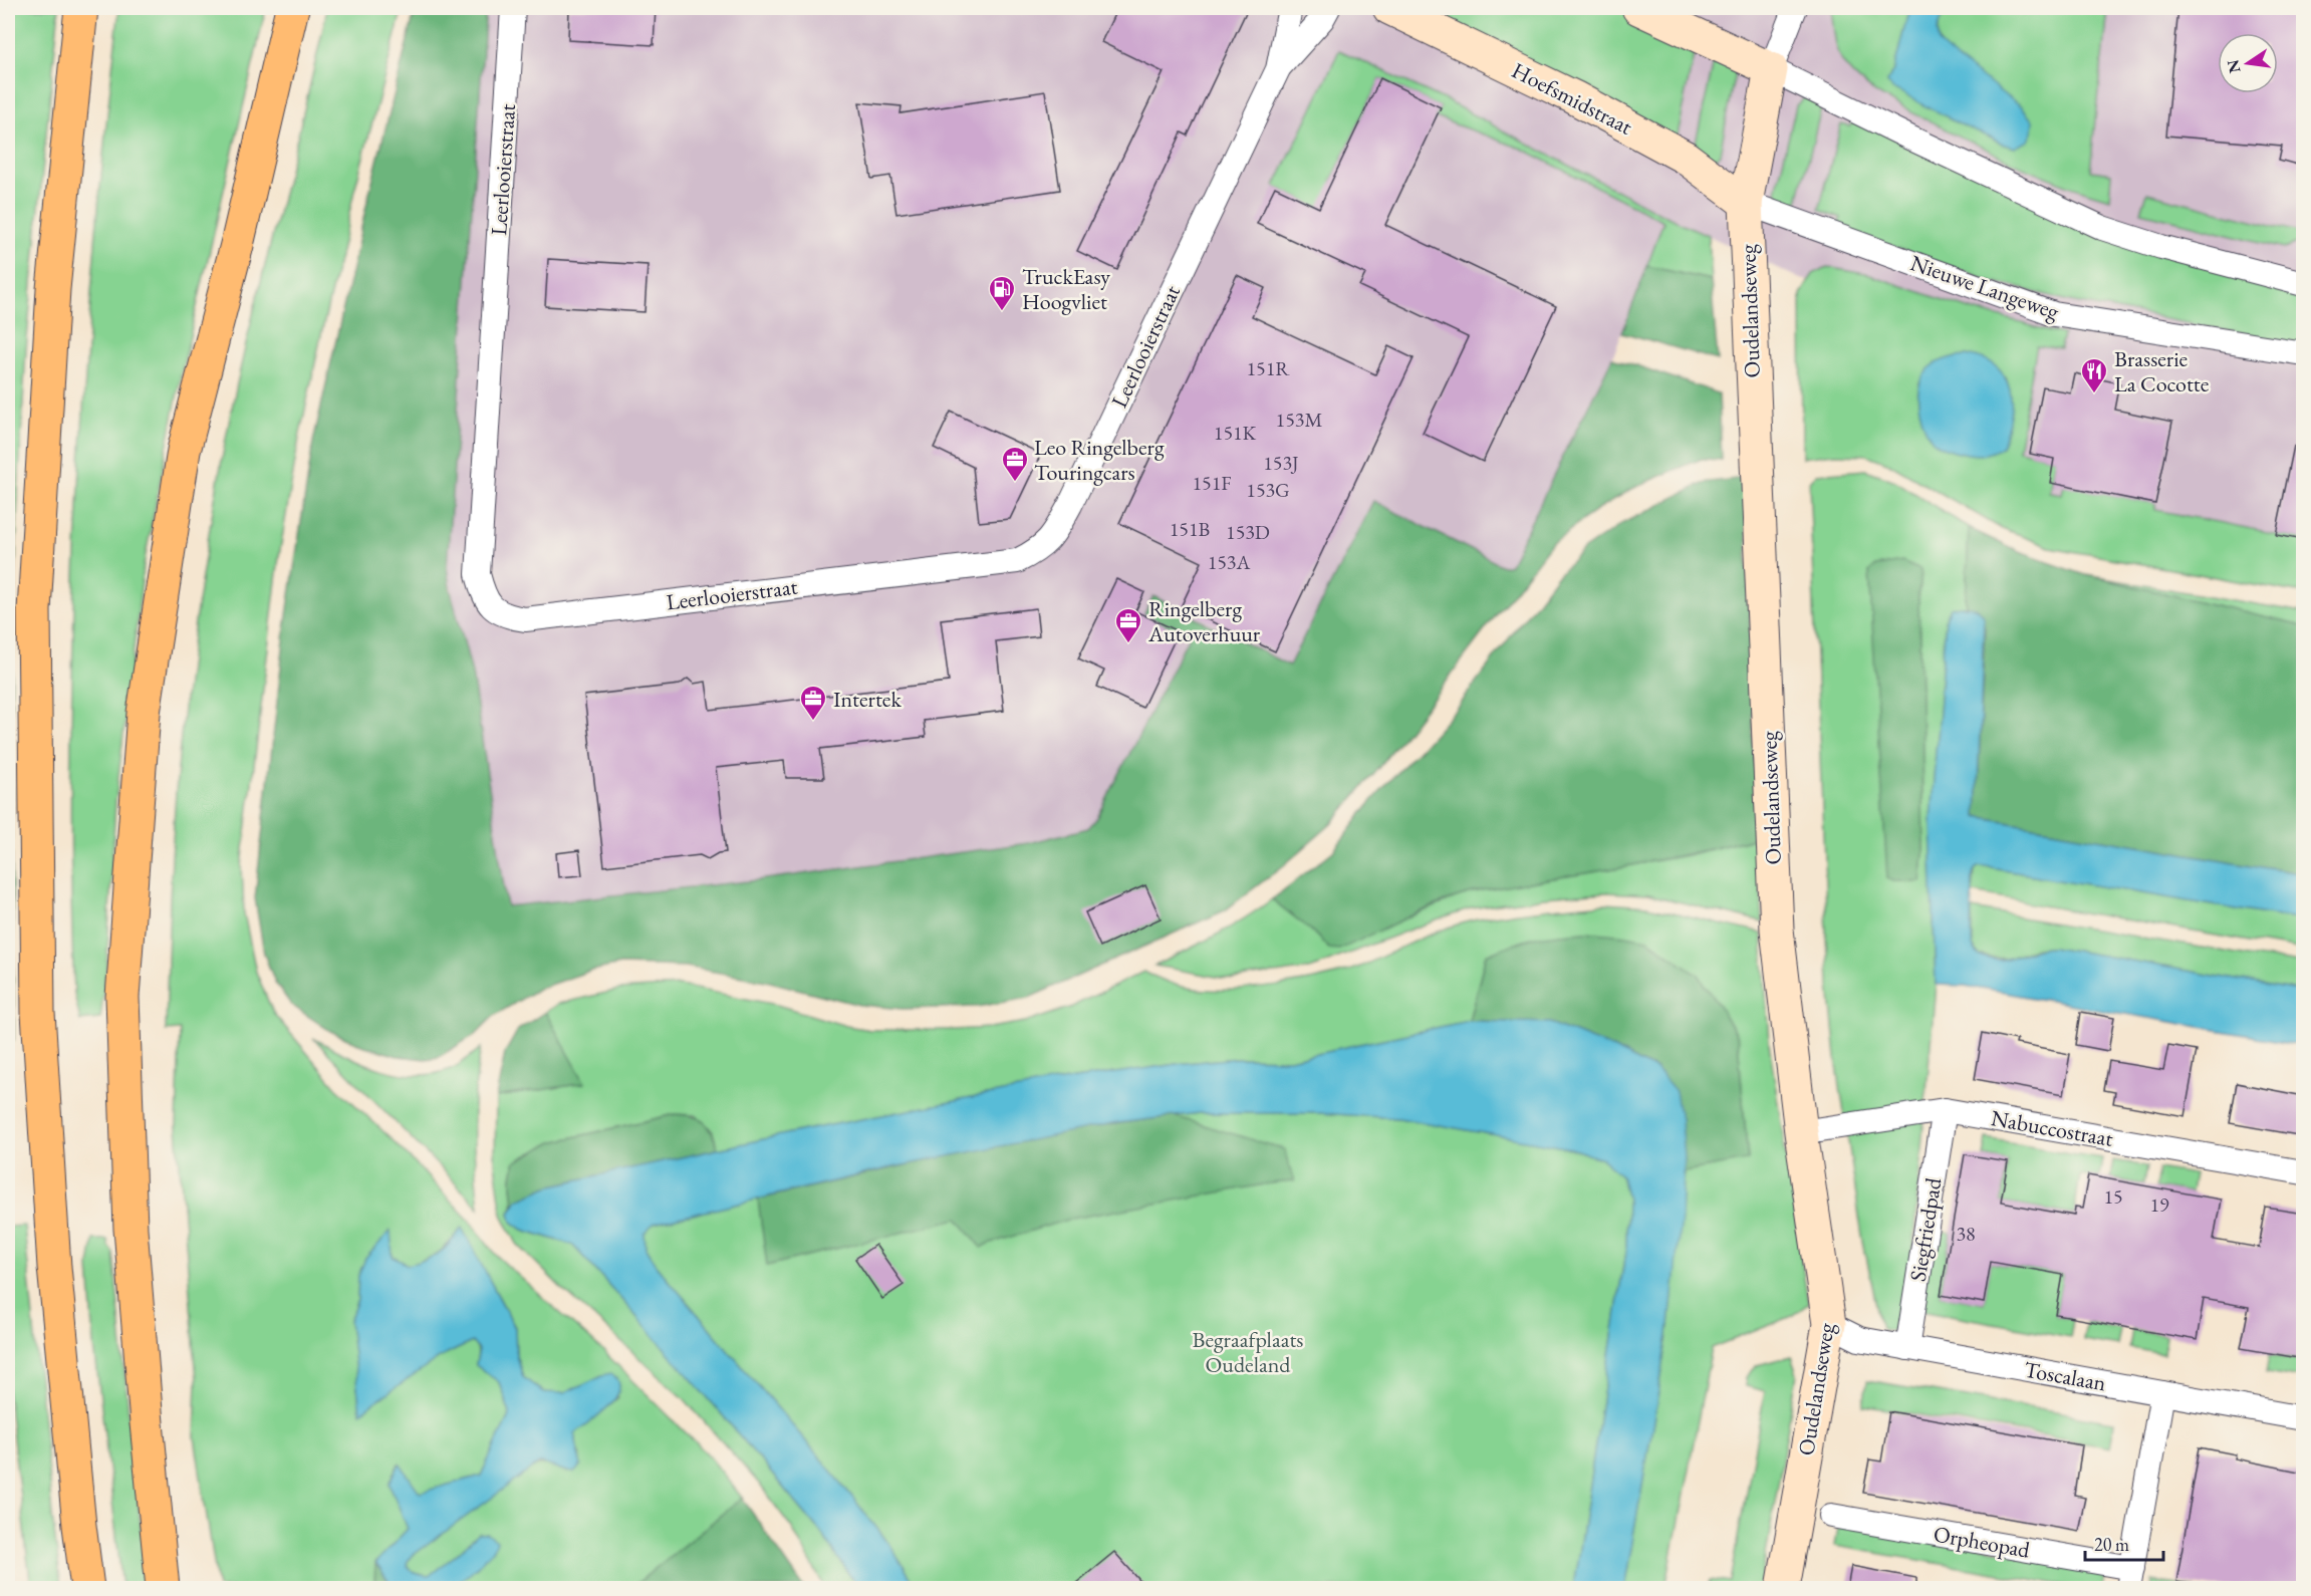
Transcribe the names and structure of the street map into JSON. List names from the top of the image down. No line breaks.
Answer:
{"streets":{"street":["Hoefsmidstraat","Leerlooierstraat","Nieuwe Langeweg","Oudelandseweg","Nabuccostraat","Siegfriedpad","Toscalaan","Orpheopad"]},"crossings":[["Hoefsmidstraat","Nieuwe Langeweg"],["Hoefsmidstraat","Oudelandseweg"],["Nieuwe Langeweg","Oudelandseweg"],["Oudelandseweg","Nabuccostraat"],["Oudelandseweg","Toscalaan"],["Nabuccostraat","Siegfriedpad"],["Siegfriedpad","Toscalaan"]],"parks":["Begraafplaats Oudeland"],"places":{"fuel station":["TruckEasy Hoogvliet"],"restaurant":["Brasserie La Cocotte"],"office":["Leo Ringelberg Touringcars","Ringelberg Autoverhuur","Intertek"]},"house_numbers":["151R","153M","151K","153J","151F","153G","151B","153D","153A","15","19","38"],"scale_bar":"20 m","north":"left"}
